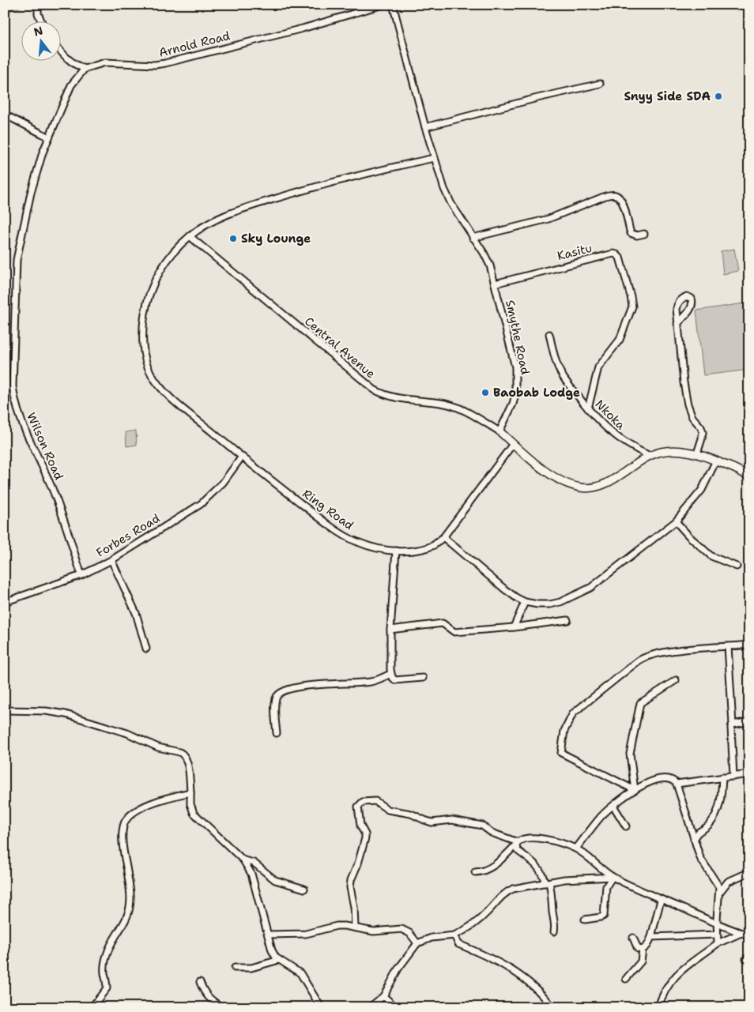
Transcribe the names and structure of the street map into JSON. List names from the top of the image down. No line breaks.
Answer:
{"streets":{"street":["Arnold Road","Kasitu","Smythe Road","Central Avenue","Nkoka","Wilson Road","Ring Road","Forbes Road"]},"crossings":[["Kasitu","Smythe Road"],["Kasitu","Nkoka"],["Smythe Road","Central Avenue"],["Smythe Road","Ring Road"],["Central Avenue","Ring Road"],["Wilson Road","Forbes Road"],["Ring Road","Forbes Road"]],"places":["Snyy Side SDA","Sky Lounge","Baobab Lodge"],"north":"top"}
